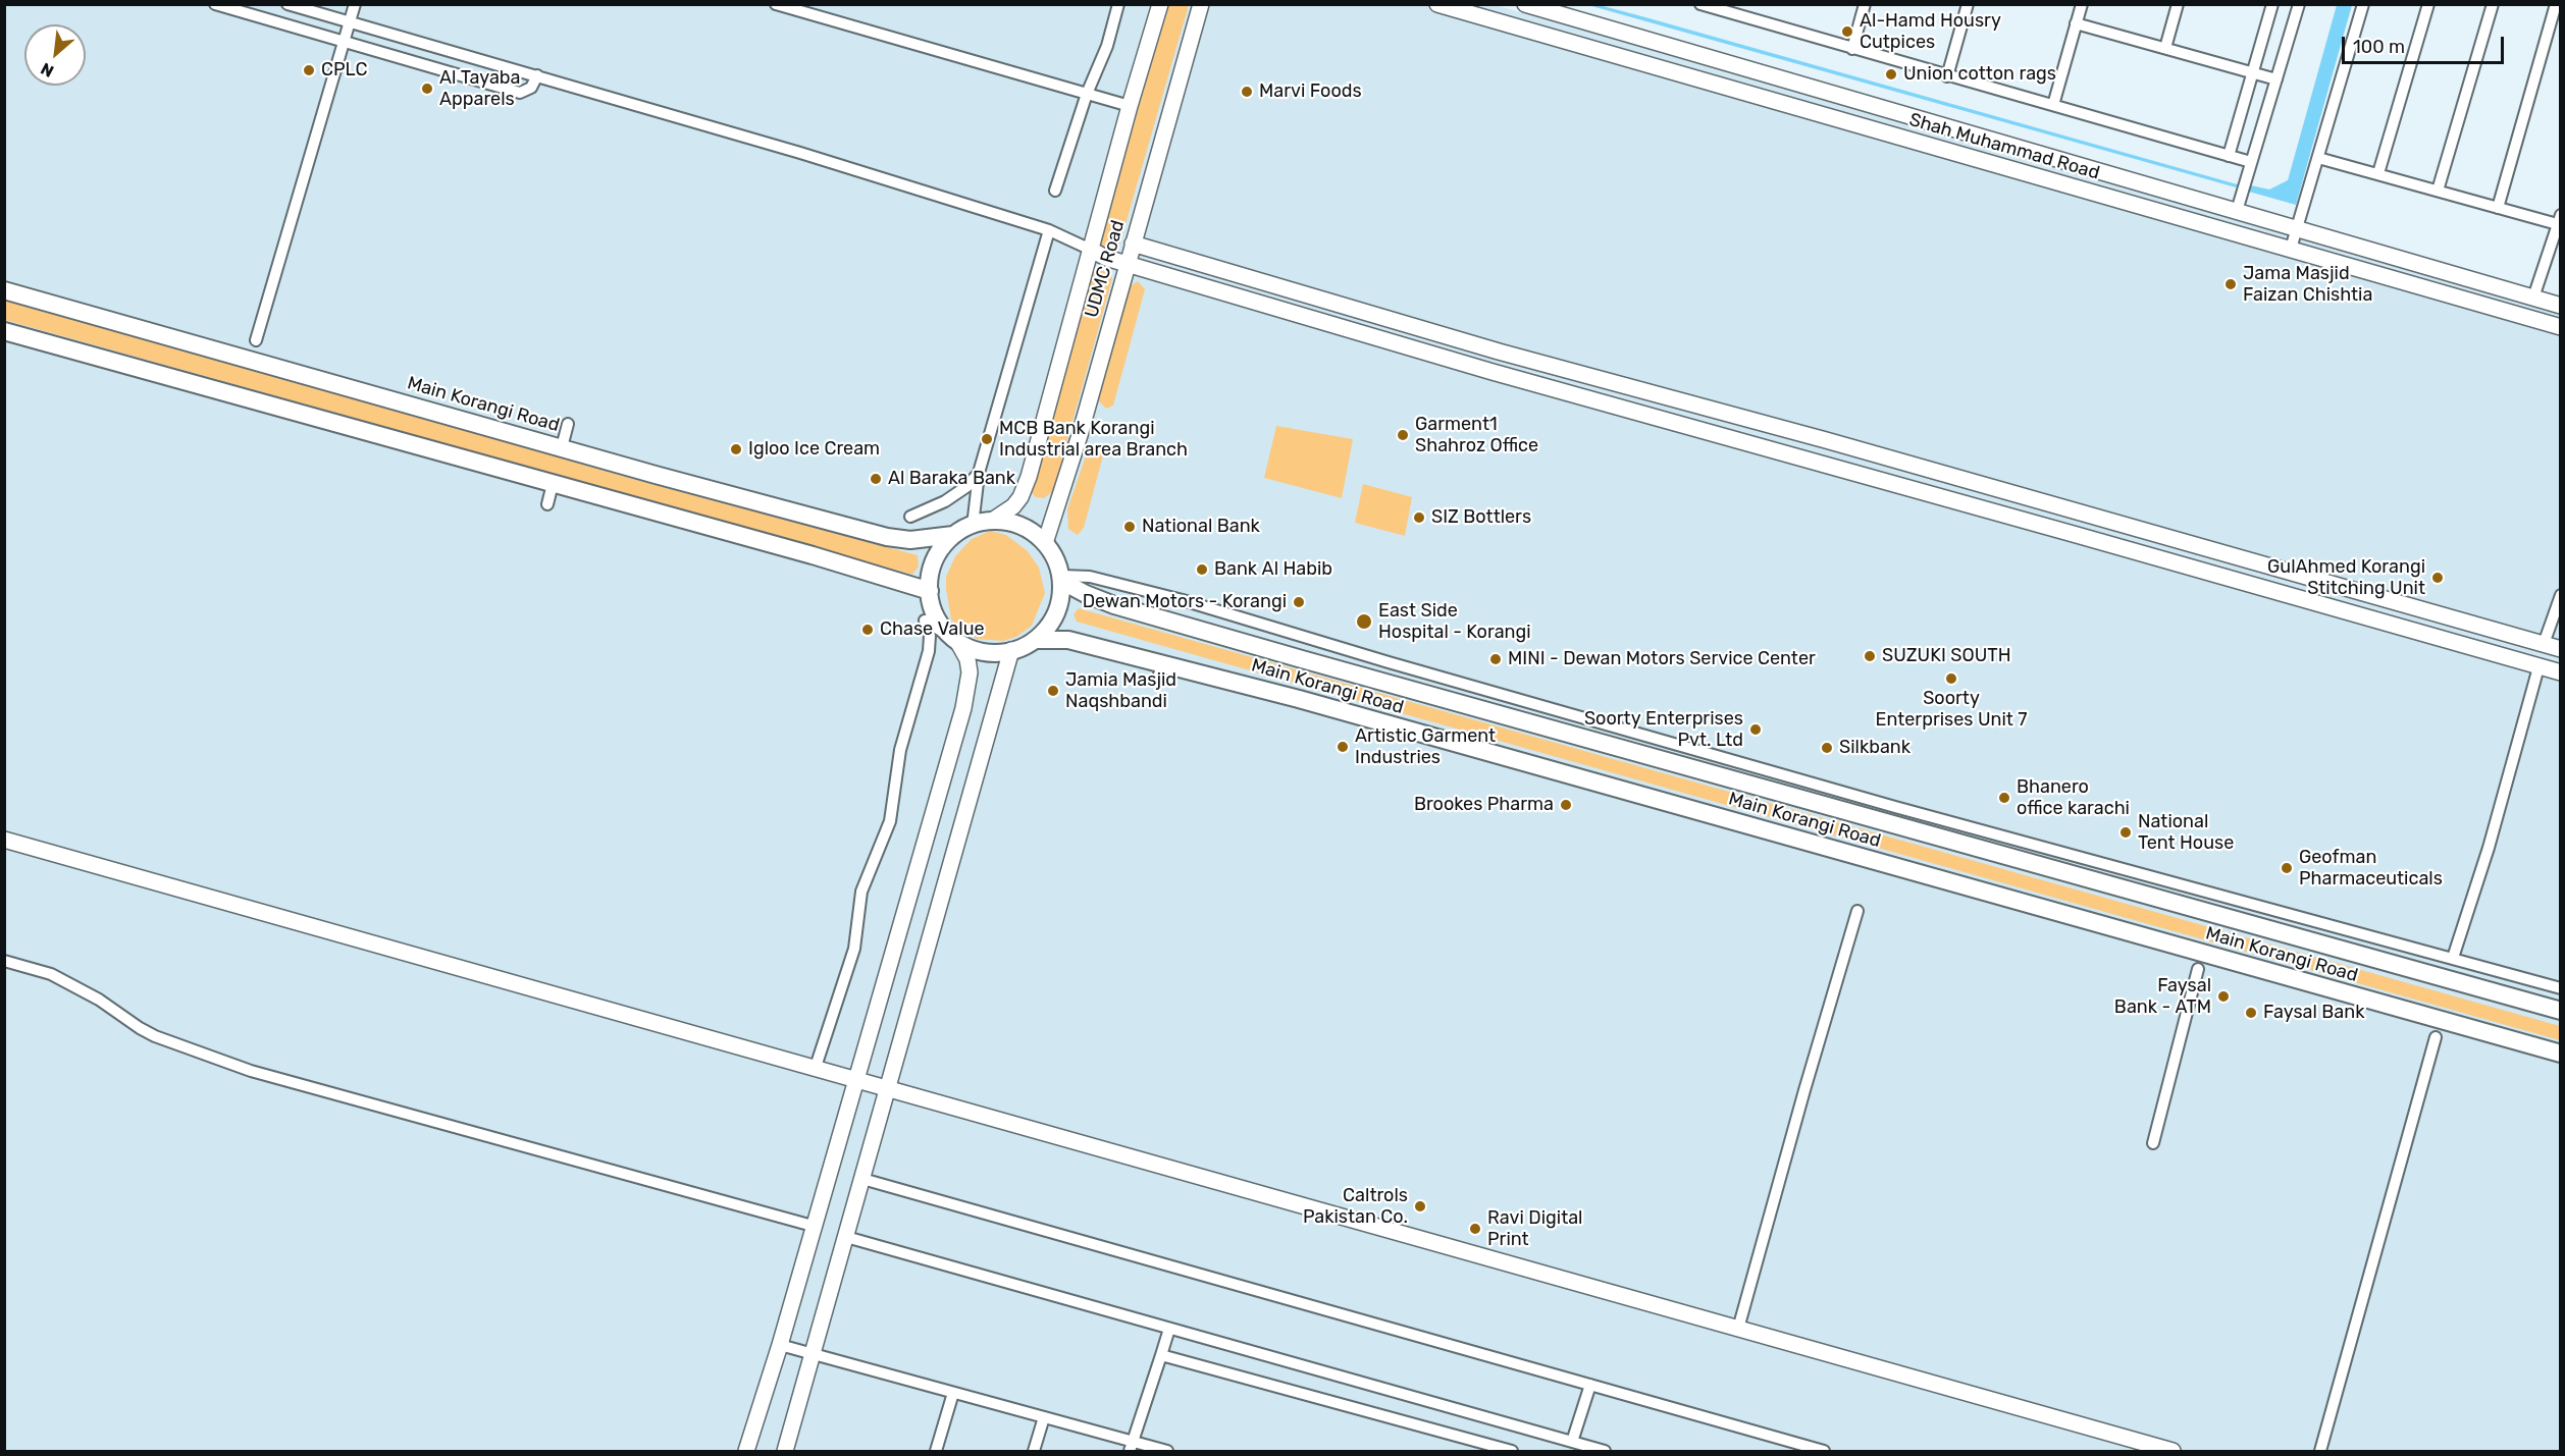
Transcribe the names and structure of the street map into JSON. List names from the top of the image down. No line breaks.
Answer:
{"streets":{"main road":["Main Korangi Road"],"street":["Shah Muhammad Road","UDMC Road"]},"crossings":[["UDMC Road","Main Korangi Road"]],"places":["Al-Hamd Housry Cutpices","CPLC","Union cotton rags","Al Tayaba Apparels","Marvi Foods","Jama Masjid Faizan Chishtia","Garment1 Shahroz Office","MCB Bank Korangi Industrial area Branch","Igloo Ice Cream","Al Baraka Bank","SIZ Bottlers","National Bank","Bank Al Habib","GulAhmed Korangi Stitching Unit","Dewan Motors - Korangi","East Side Hospital - Korangi","Chase Value","SUZUKI SOUTH","MINI - Dewan Motors Service Center","Soorty Enterprises Unit 7","Jamia Masjid Naqshbandi","Soorty Enterprises Pvt. Ltd","Artistic Garment Industries","Silkbank","Bhanero office karachi","Brookes Pharma","National Tent House","Geofman Pharmaceuticals","Faysal Bank - ATM","Faysal Bank","Caltrols Pakistan Co.","Ravi Digital Print"],"scale_bar":"100 m","north":"bottom left"}
